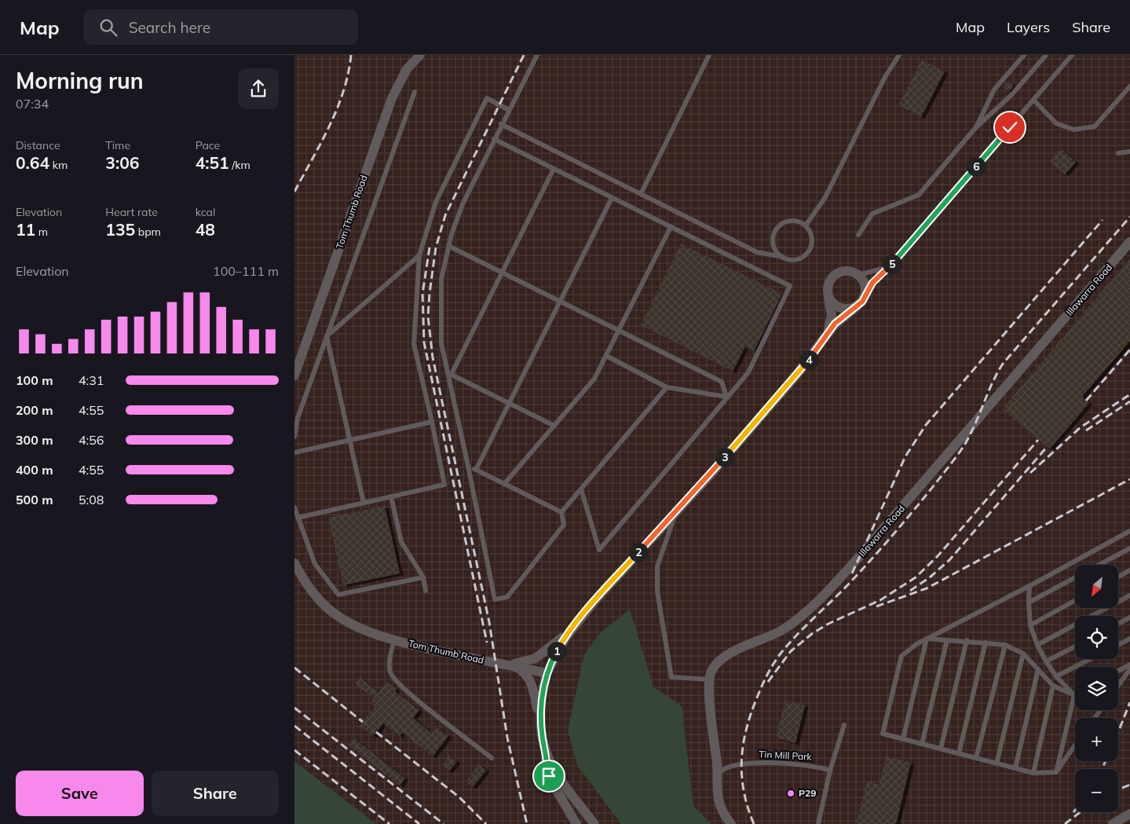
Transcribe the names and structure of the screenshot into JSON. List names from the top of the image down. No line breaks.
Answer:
{"streets":{"street":["Tom Thumb Road","Illawarra Road"],"lane":["Tin Mill Park"]},"places":["P29"],"north":"bottom left","page":{"header":"Map","search":"Search here","nav":["Map","Layers","Share"],"heading":["Morning run","07:34"],"stats":[["Distance","0.64 km"],["Time","3:06"],["Pace","4:51 /km"],["Elevation","11 m"],["Heart rate","135 bpm"],["kcal","48"]],"pins":["6","5","4","3","2","1"],"chart":["Elevation","100–111 m"],"list":[{"name":"100 m","note":"4:31"},{"name":"200 m","note":"4:55"},{"name":"300 m","note":"4:56"},{"name":"400 m","note":"4:55"},{"name":"500 m","note":"5:08"}],"map_buttons":["+","−"],"buttons":["Save","Share"]}}
